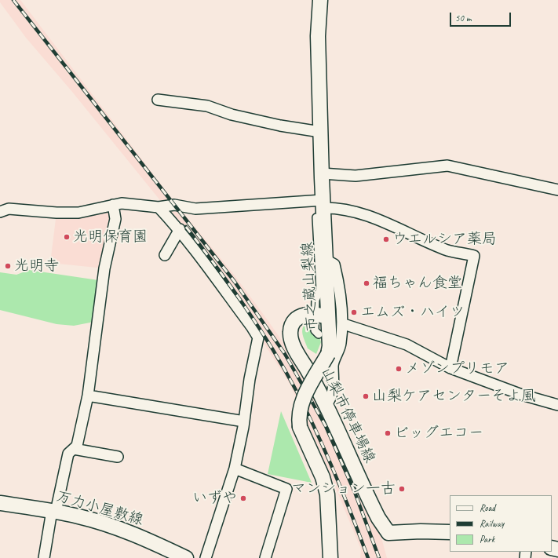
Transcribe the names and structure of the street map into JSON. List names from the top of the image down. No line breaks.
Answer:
{"streets":{"main road":["市之蔵山梨線","山梨市停車場線","万力小屋敷線"]},"crossings":[["市之蔵山梨線","山梨市停車場線"]],"places":["光明保育園","ウエルシア薬局","光明寺","福ちゃん食堂","エムズ・ハイツ","メゾンプリモア","山梨ケアセンターそよ風","ビッグエコー","マンション一古","いずや"],"legend":["Road","Railway","Park"],"scale_bar":"50 m"}
